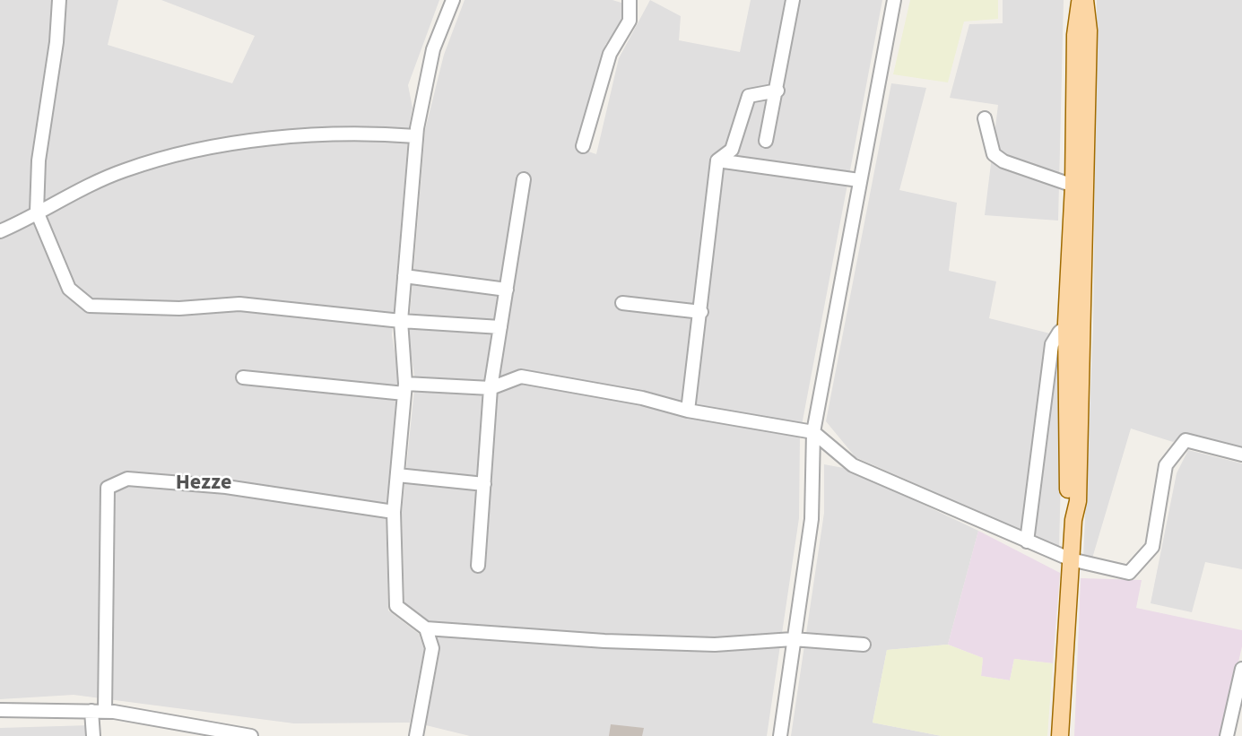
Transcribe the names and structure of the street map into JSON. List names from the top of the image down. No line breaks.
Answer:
{"districts":["Hezze"]}
